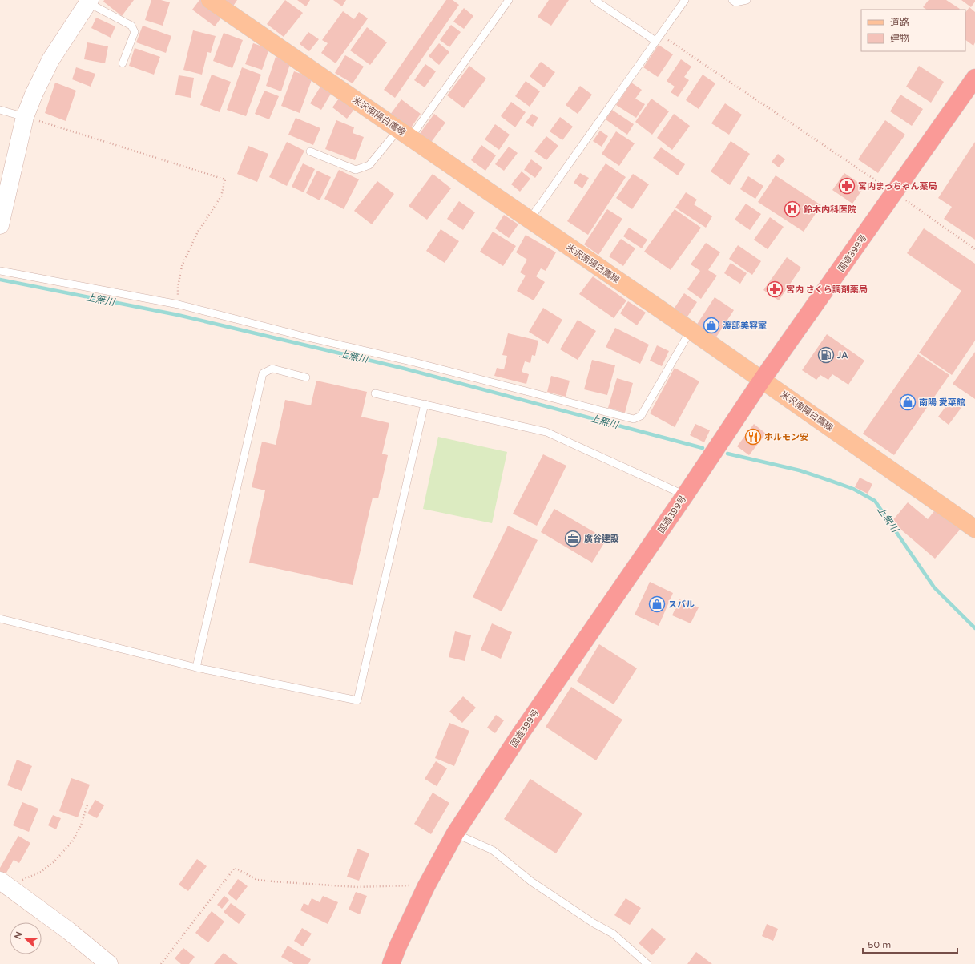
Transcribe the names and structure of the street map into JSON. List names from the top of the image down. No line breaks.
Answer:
{"streets":{"highway":["国道399号"],"main road":["米沢南陽白鷹線"]},"crossings":[["米沢南陽白鷹線","国道399号"]],"water":["上無川"],"places":{"pharmacy":["宮内まっちゃん薬局","宮内 さくら調剤薬局"],"hospital":["鈴木内科医院"],"shop":["渡部美容室","南陽 愛菜館","スバル"],"fuel station":["JA"],"restaurant":["ホルモン安"],"office":["廣谷建設"]},"legend":["道路","建物"],"scale_bar":"50 m","north":"left"}
